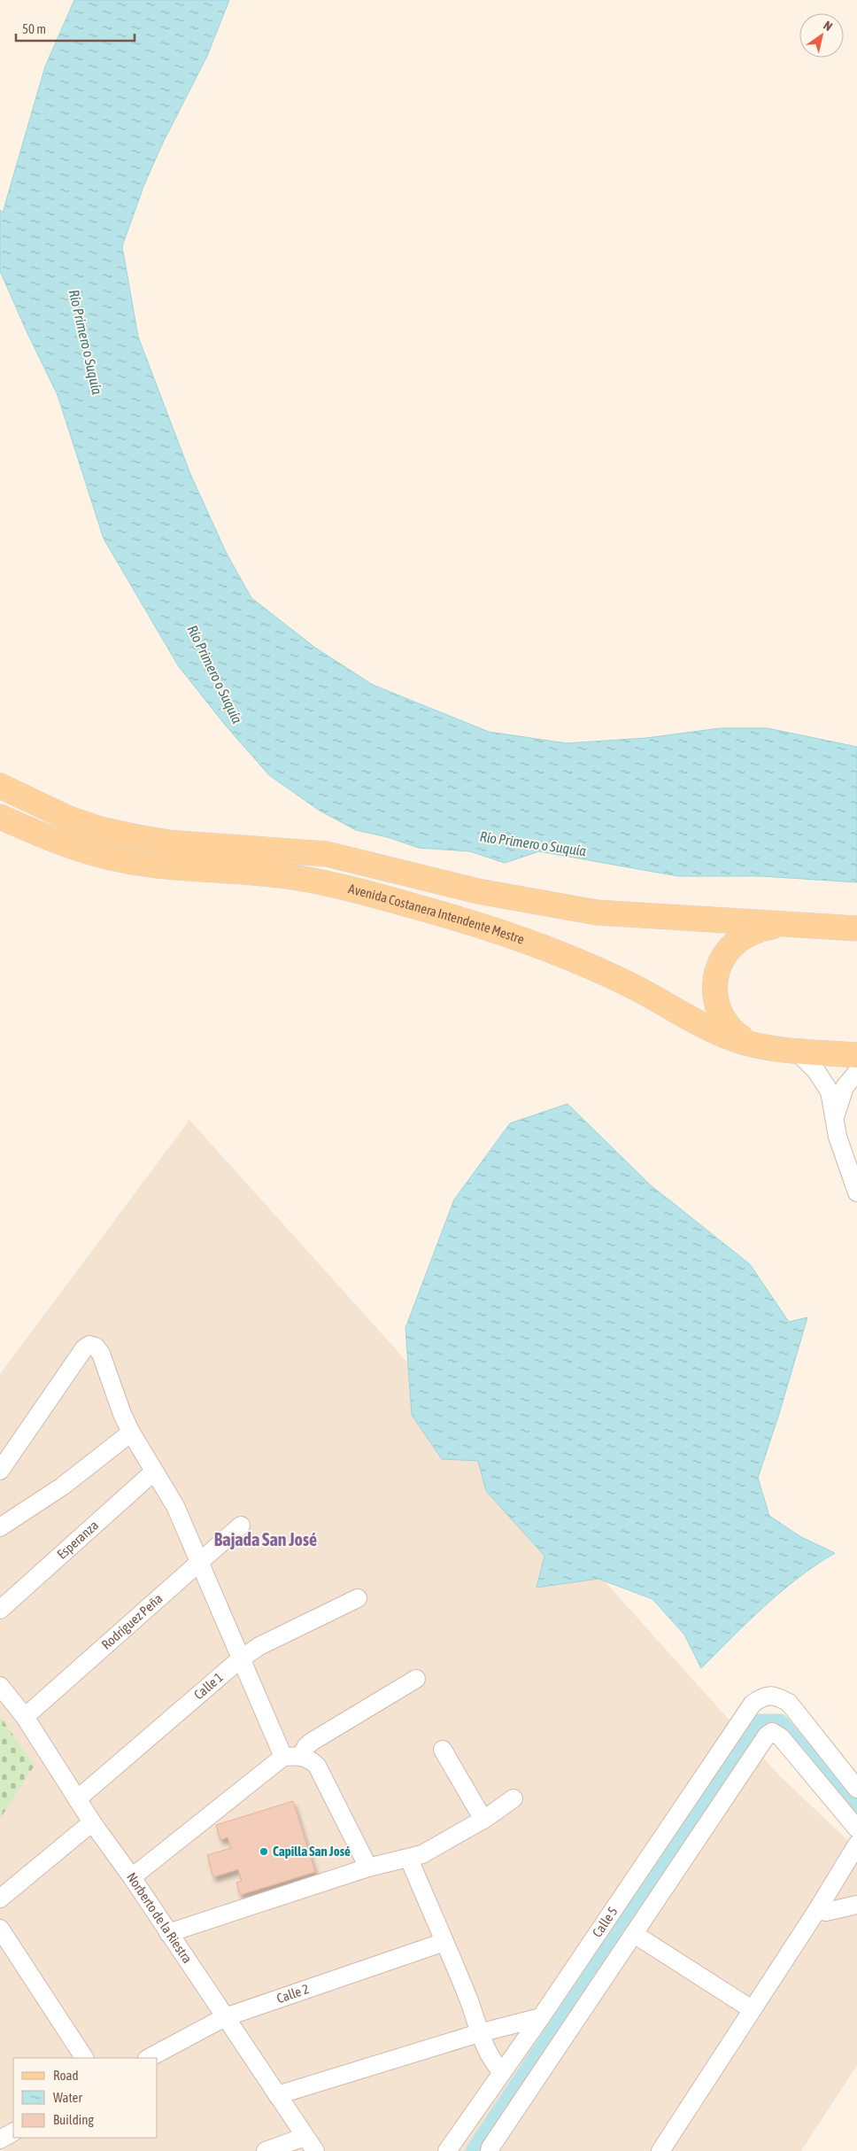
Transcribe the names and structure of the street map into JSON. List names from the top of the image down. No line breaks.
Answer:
{"streets":{"main road":["Avenida Costanera Intendente Mestre"],"street":["Esperanza","Rodríguez Peña","Calle 1","Norberto de la Riestra","Calle 5","Calle 2"]},"crossings":[["Rodríguez Peña","Norberto de la Riestra"],["Calle 1","Norberto de la Riestra"],["Norberto de la Riestra","Calle 2"]],"districts":["Bajada San José"],"water":["Río Primero o Suquía"],"places":["Capilla San José"],"legend":["Road","Water","Building"],"scale_bar":"50 m","north":"top right"}
